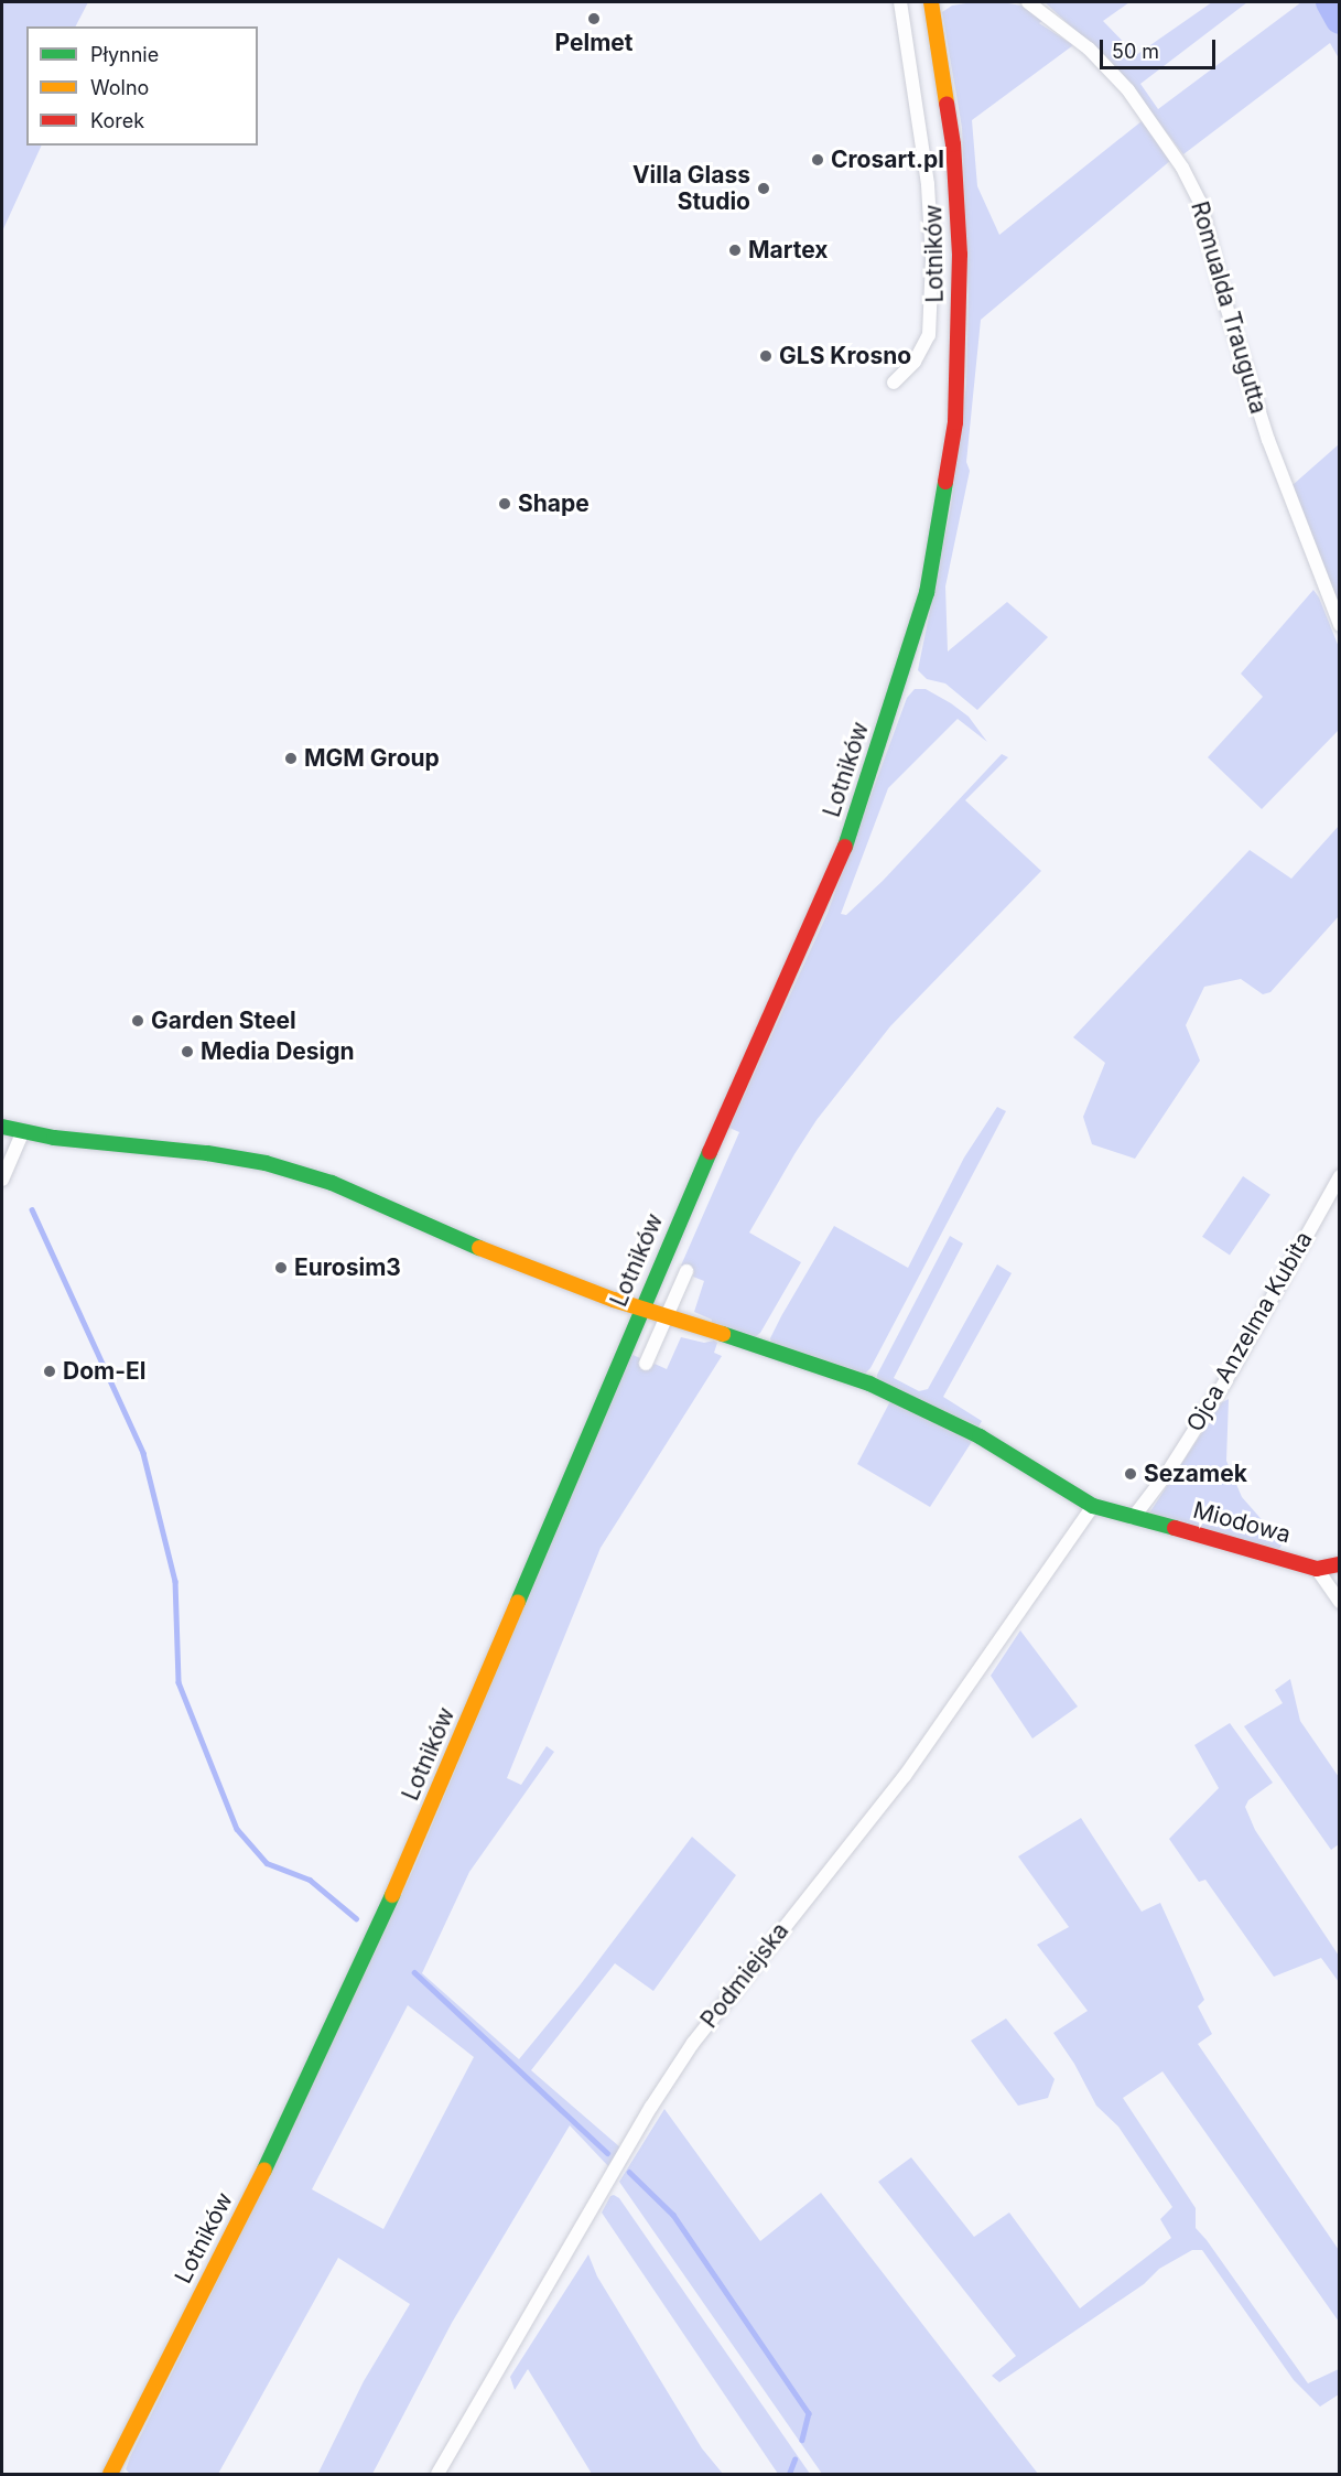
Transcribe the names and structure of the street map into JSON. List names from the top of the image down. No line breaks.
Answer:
{"streets":{"street":["Lotników","Romualda Traugutta","Ojca Anzelma Kubita","Miodowa","Podmiejska"]},"crossings":[["Lotników","Miodowa"],["Ojca Anzelma Kubita","Miodowa"],["Miodowa","Podmiejska"]],"places":["Pelmet","Crosart.pl","Villa Glass Studio","Martex","GLS Krosno","Shape","MGM Group","Garden Steel","Media Design","Eurosim3","Dom-El","Sezamek"],"legend":["Płynnie","Wolno","Korek"],"scale_bar":"50 m"}
